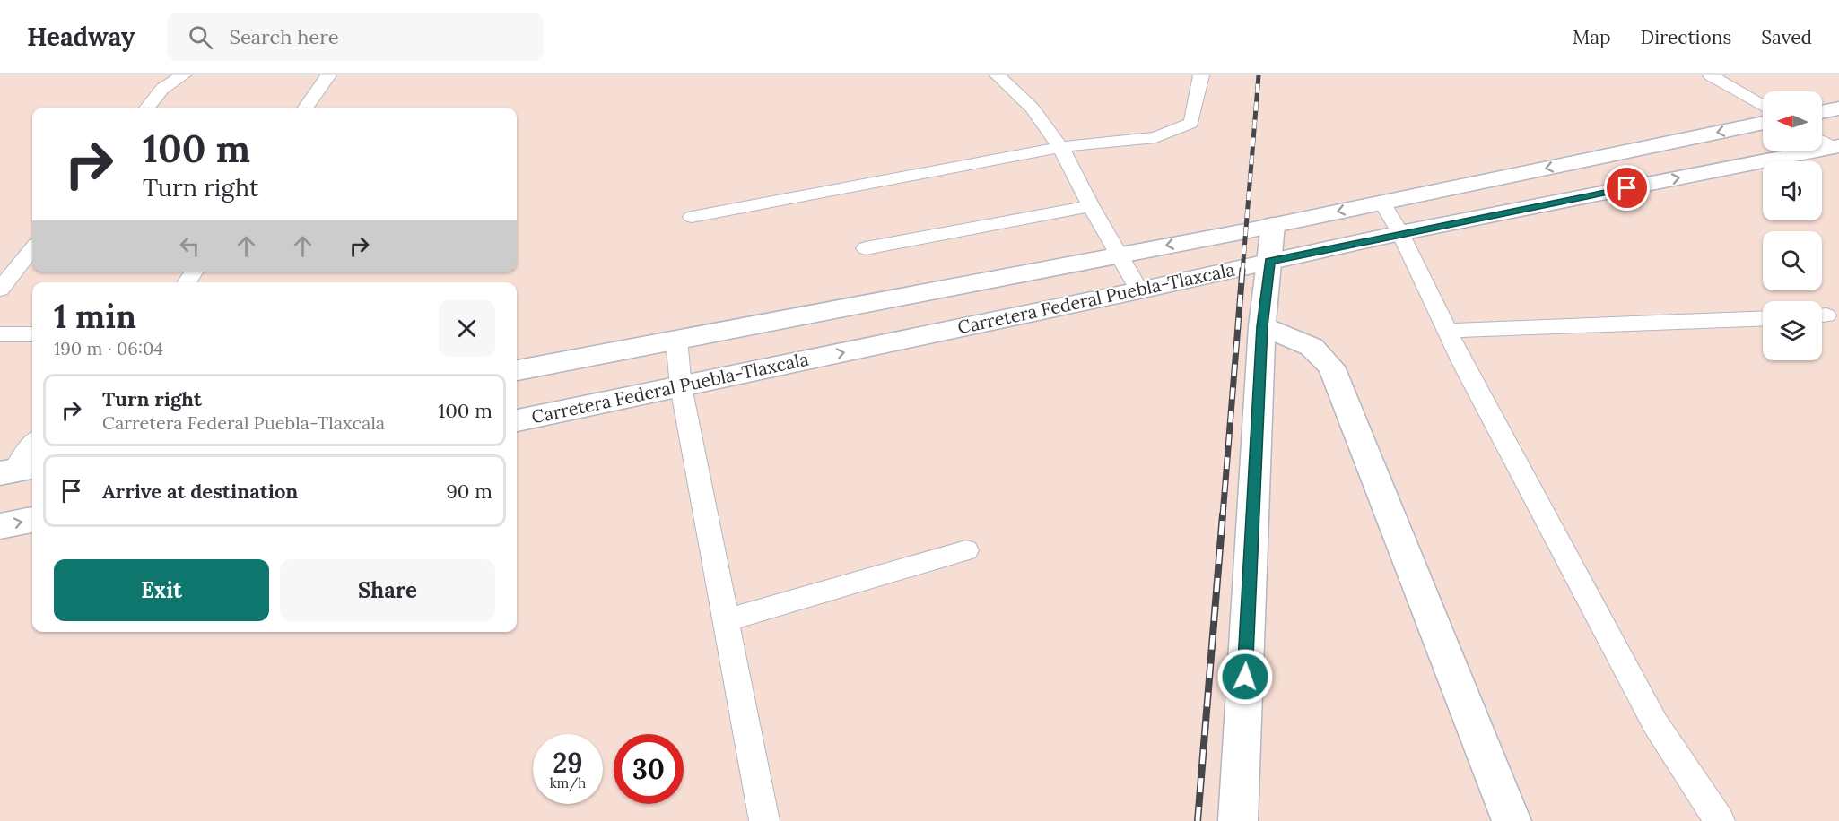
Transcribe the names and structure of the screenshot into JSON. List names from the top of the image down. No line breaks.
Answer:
{"streets":{"main road":["Carretera Federal Puebla-Tlaxcala"]},"north":"left","page":{"header":"Headway","search":"Search here","nav":["Map","Directions","Saved"],"turn":["100 m","Turn right"],"heading":["1 min","190 m · 06:04"],"list":[{"name":"Turn right","note":"Carretera Federal Puebla-Tlaxcala","value":"100 m"},{"name":"Arrive at destination","value":"90 m"}],"buttons":["Exit","Share"],"speed":"29 km/h","limit":"30"}}
